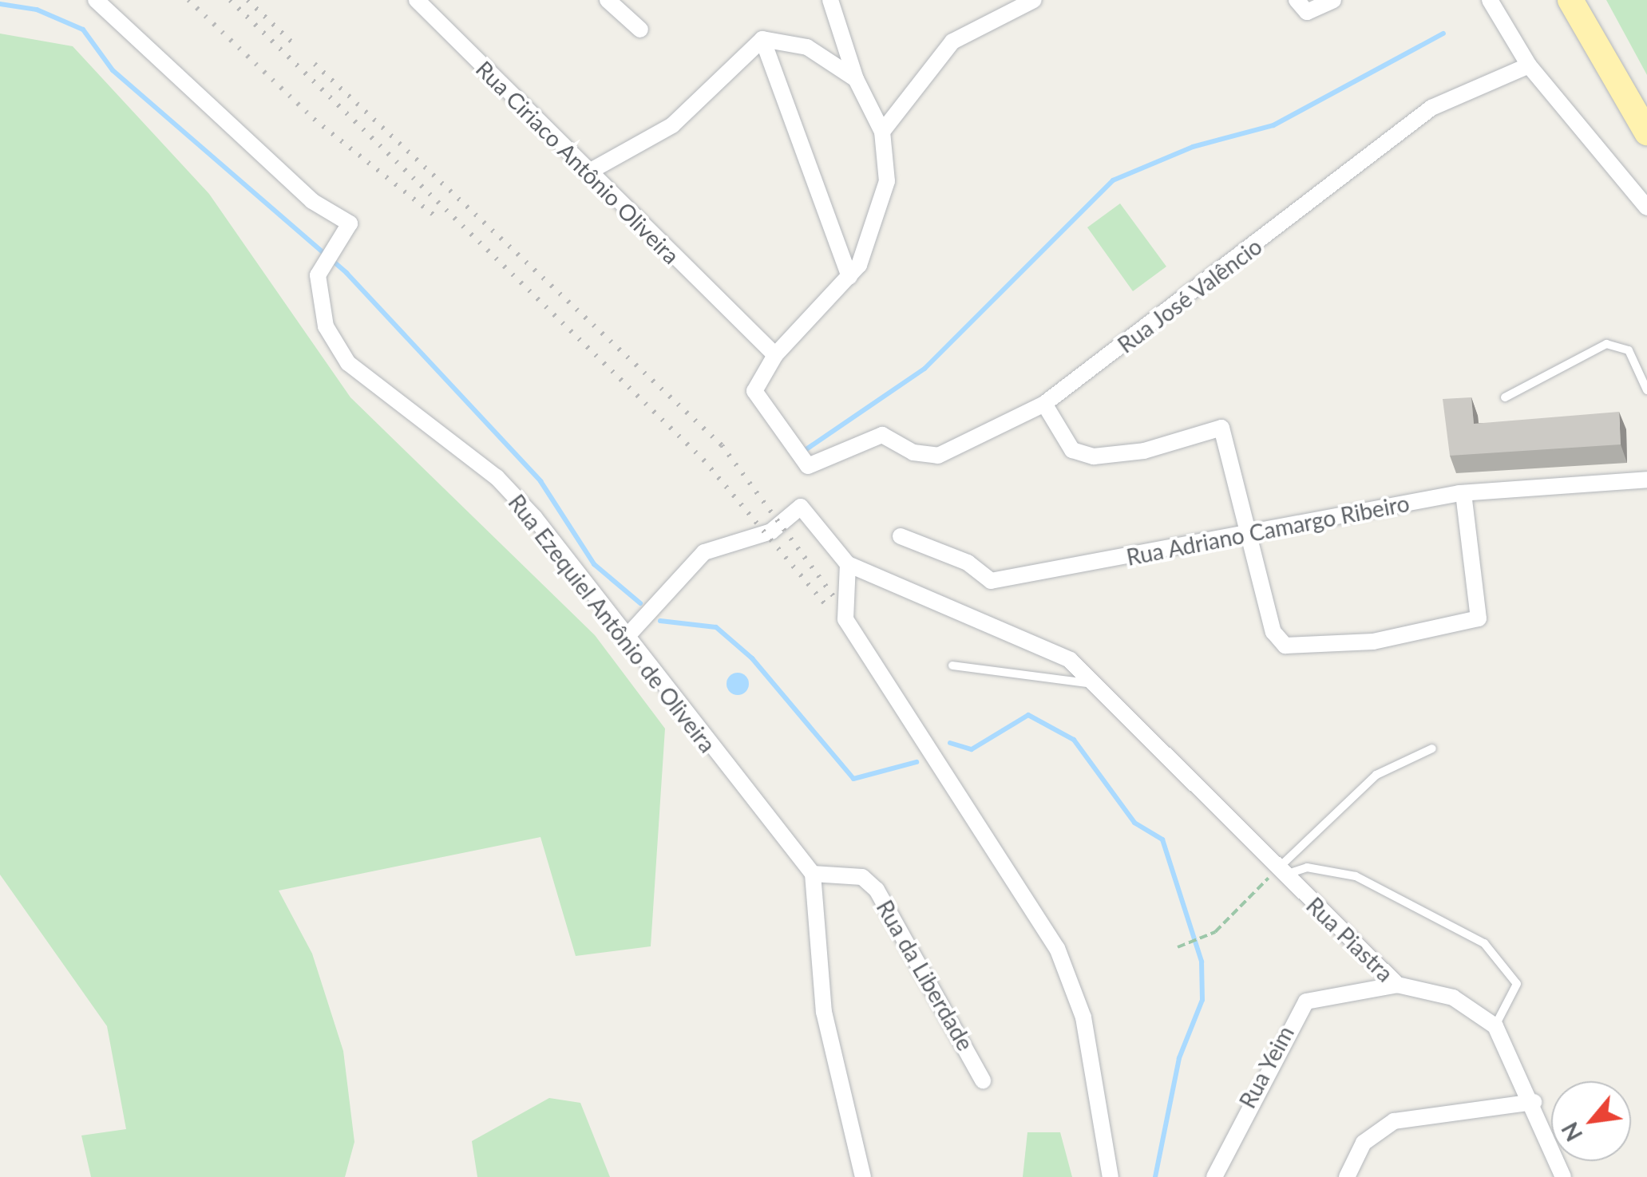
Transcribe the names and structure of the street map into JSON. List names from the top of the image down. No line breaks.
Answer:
{"streets":{"street":["Rua Ciriaco Antônio Oliveira","Rua José Valêncio","Rua Adriano Camargo Ribeiro","Rua Ezequiel Antônio de Oliveira","Rua Piastra","Rua da Liberdade","Rua Yeim"]},"crossings":[["Rua Ciriaco Antônio Oliveira","Rua José Valêncio"],["Rua Ezequiel Antônio de Oliveira","Rua da Liberdade"],["Rua Piastra","Rua Yeim"]],"north":"bottom left"}
